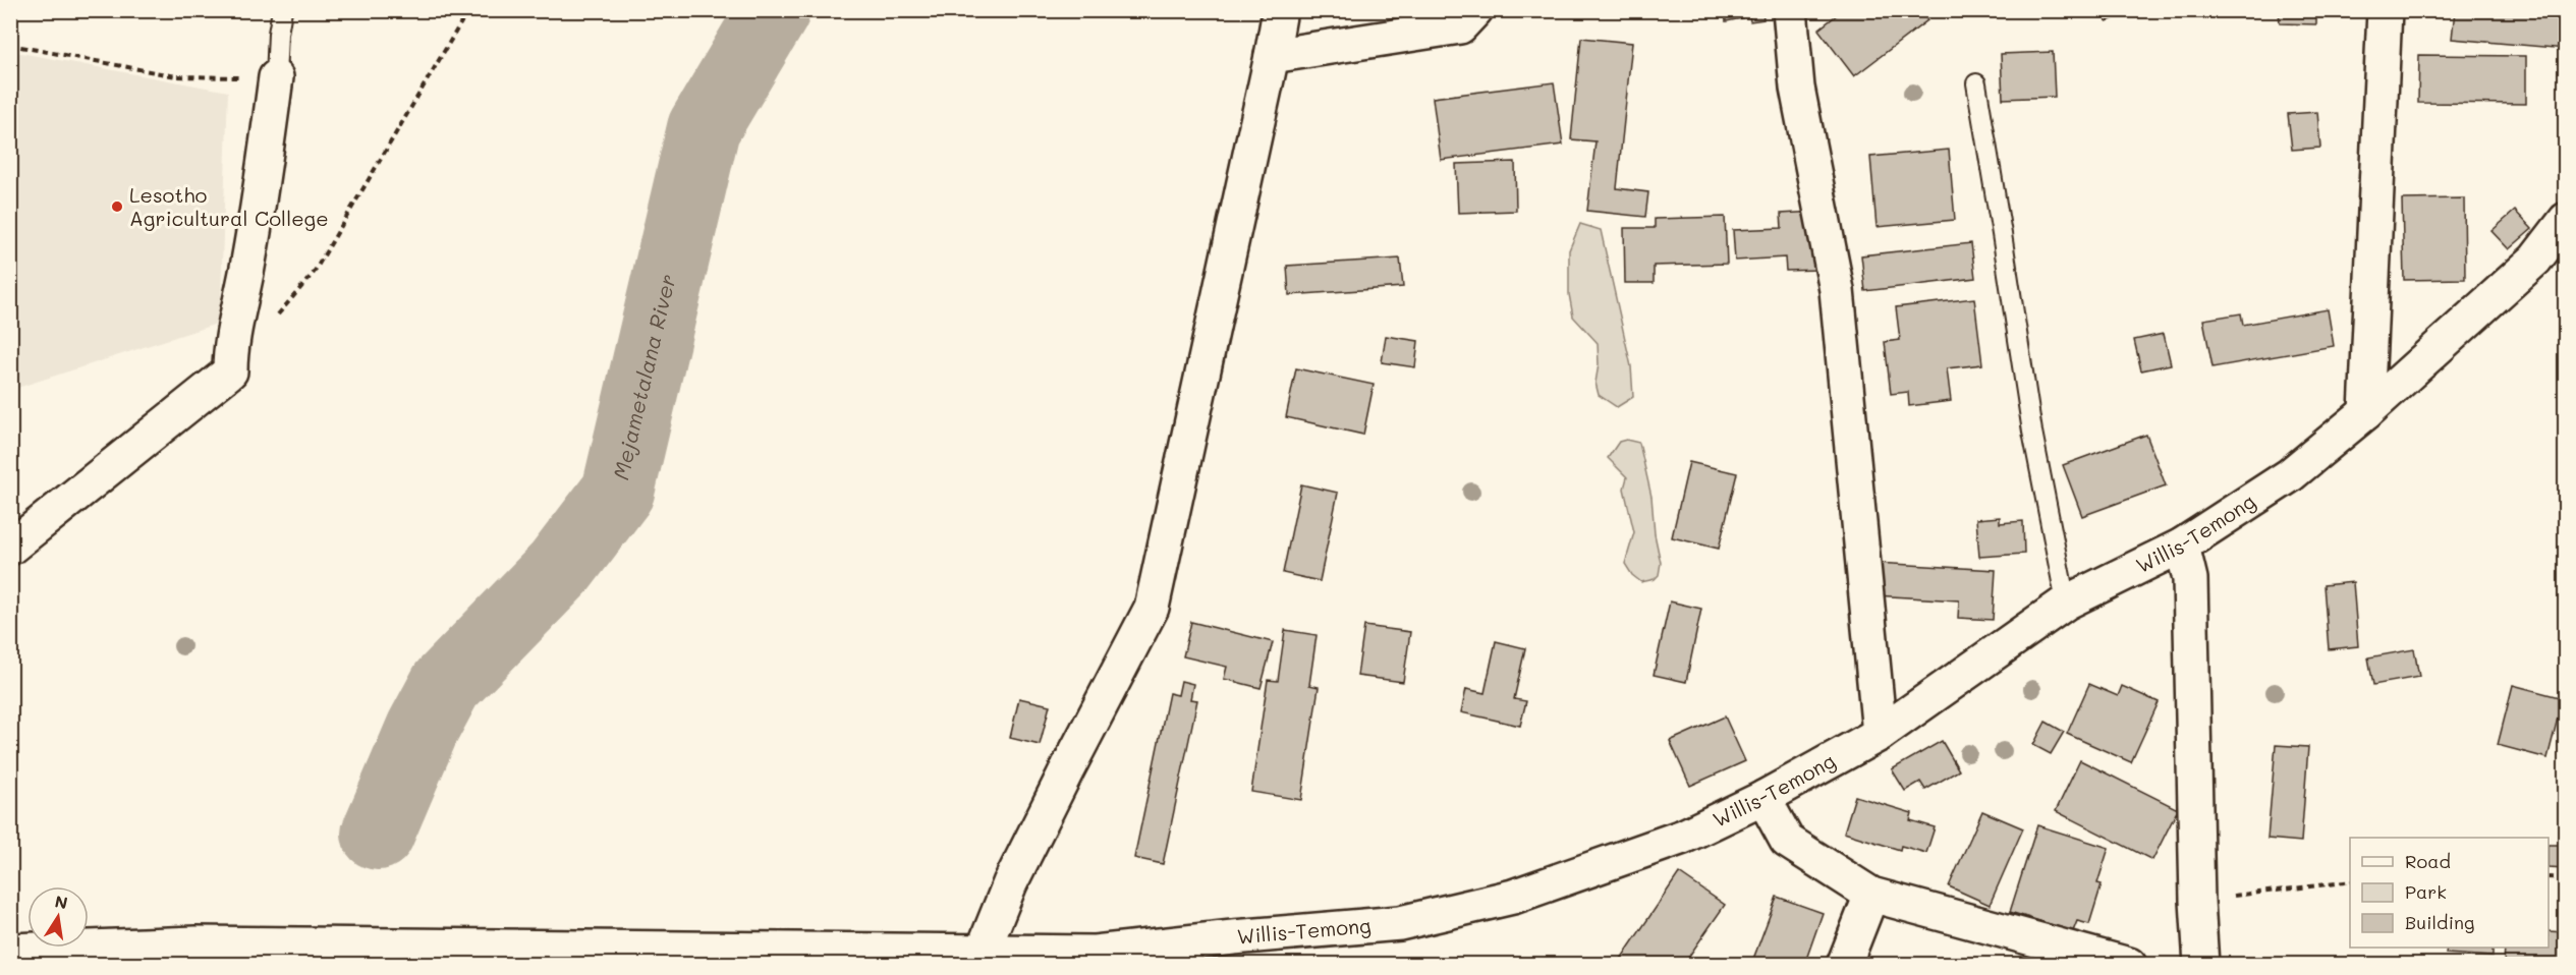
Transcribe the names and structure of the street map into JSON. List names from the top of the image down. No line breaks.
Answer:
{"streets":{"street":["Willis-Temong"]},"water":["Mejametalana River"],"places":["Lesotho Agricultural College"],"legend":["Road","Park","Building"],"north":"top"}
